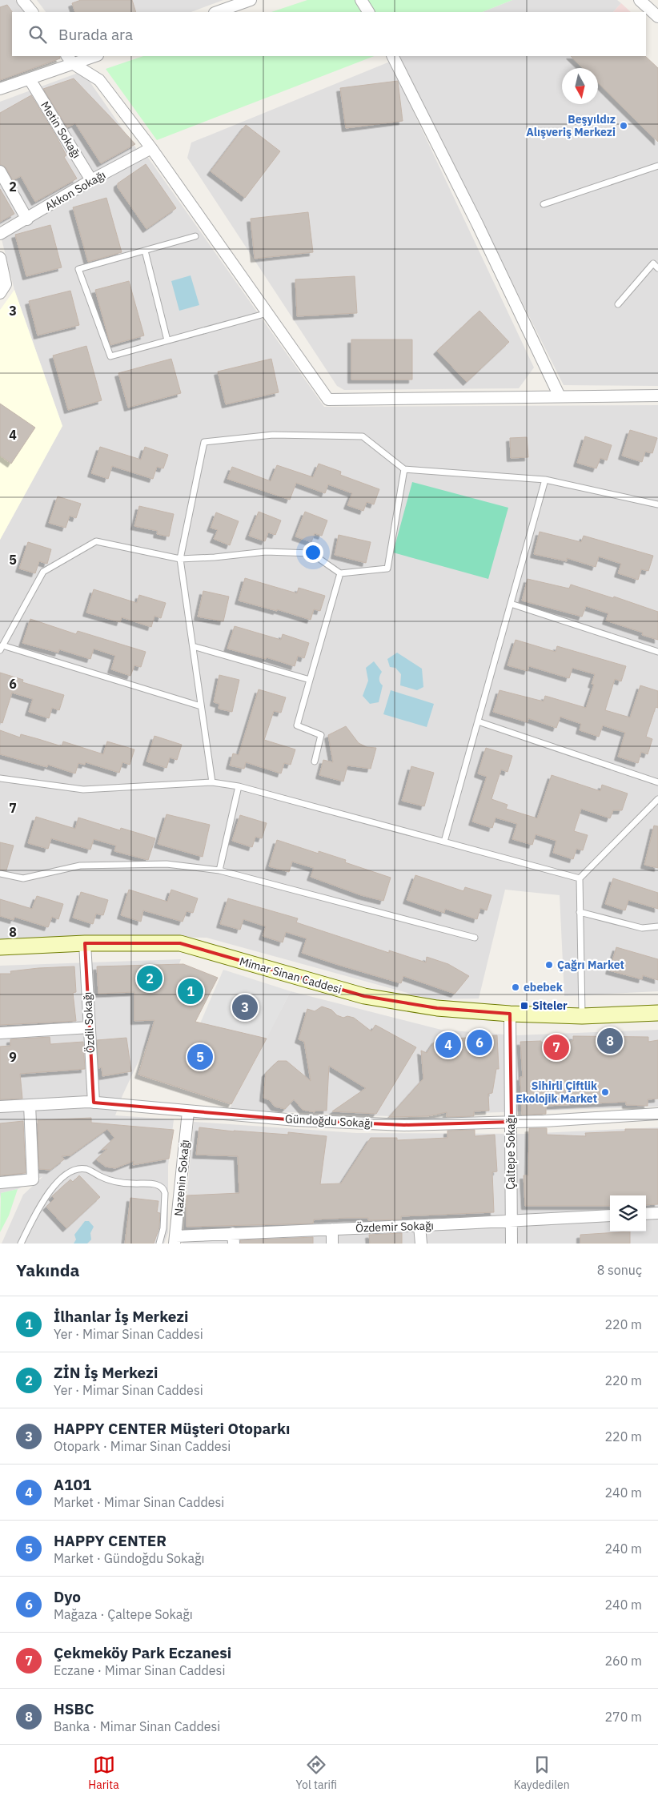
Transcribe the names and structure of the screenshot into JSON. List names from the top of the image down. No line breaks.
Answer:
{"streets":{"main road":["Mimar Sinan Caddesi"],"street":["Metin Sokağı","Akkon Sokağı","Özdil Sokağı","Gündoğdu Sokağı","Çaltepe Sokağı","Nazenin Sokağı","Özdemir Sokağı"]},"crossings":[["Metin Sokağı","Akkon Sokağı"],["Mimar Sinan Caddesi","Özdil Sokağı"],["Mimar Sinan Caddesi","Çaltepe Sokağı"],["Özdil Sokağı","Gündoğdu Sokağı"],["Gündoğdu Sokağı","Çaltepe Sokağı"],["Gündoğdu Sokağı","Nazenin Sokağı"],["Çaltepe Sokağı","Özdemir Sokağı"],["Nazenin Sokağı","Özdemir Sokağı"]],"places":{"other":["Beşyıldız Alışveriş Merkezi","Çağrı Market","ebebek","Sihirli Çiftlik Ekolojik Market"],"transit":["Siteler"]},"north":"bottom","page":{"search":"Burada ara","pins":["2","1","3","8","6","4","7","5"],"heading":["Yakında","8 sonuç"],"list":[{"mark":"1","name":"İlhanlar İş Merkezi","note":"Yer · Mimar Sinan Caddesi","value":"220 m"},{"mark":"2","name":"ZİN İş Merkezi","note":"Yer · Mimar Sinan Caddesi","value":"220 m"},{"mark":"3","name":"HAPPY CENTER Müşteri Otoparkı","note":"Otopark · Mimar Sinan Caddesi","value":"220 m"},{"mark":"4","name":"A101","note":"Market · Mimar Sinan Caddesi","value":"240 m"},{"mark":"5","name":"HAPPY CENTER","note":"Market · Gündoğdu Sokağı","value":"240 m"},{"mark":"6","name":"Dyo","note":"Mağaza · Çaltepe Sokağı","value":"240 m"},{"mark":"7","name":"Çekmeköy Park Eczanesi","note":"Eczane · Mimar Sinan Caddesi","value":"260 m"},{"mark":"8","name":"HSBC","note":"Banka · Mimar Sinan Caddesi","value":"270 m"}],"nav":["Harita","Yol tarifi","Kaydedilen"]},"grid":{"rows":["2","3","4","5","6","7","8","9"]}}
